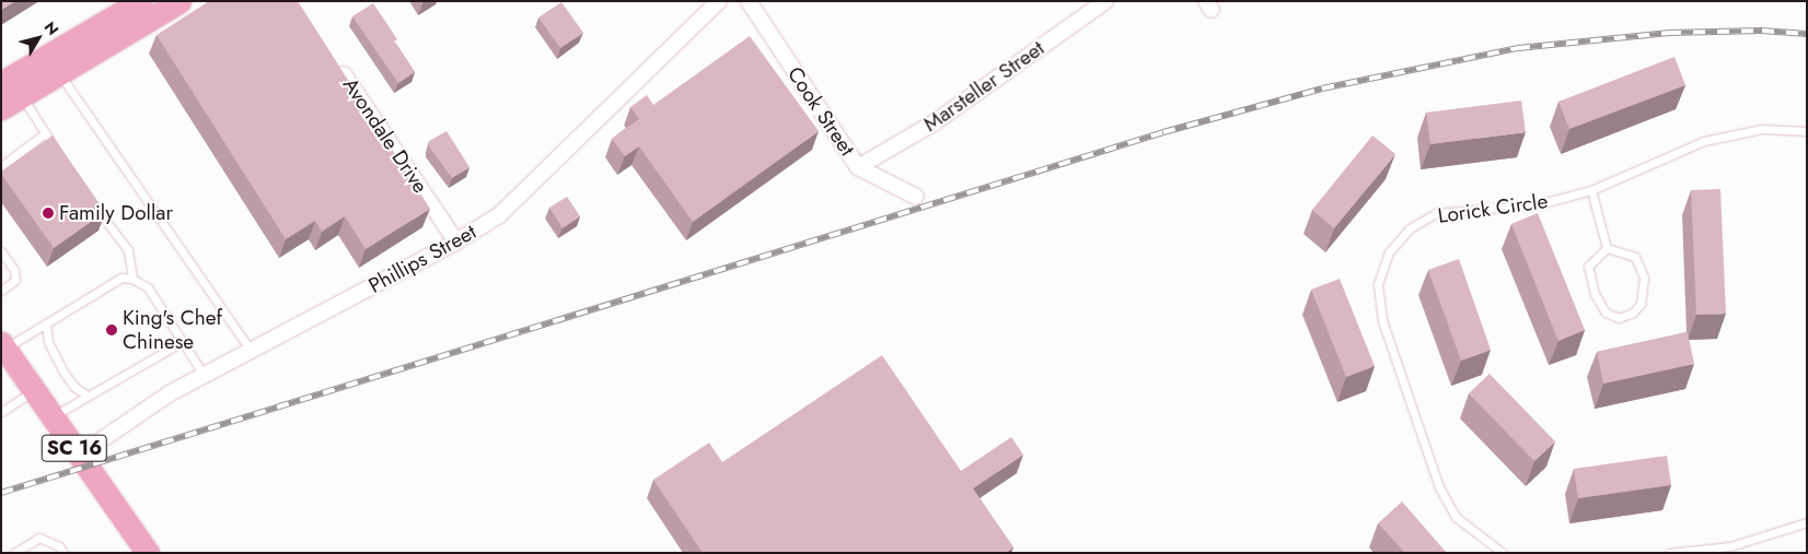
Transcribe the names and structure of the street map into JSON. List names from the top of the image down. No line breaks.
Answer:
{"streets":{"main road":["SC 16"],"street":["Marsteller Street","Cook Street","Avondale Drive","Phillips Street"],"lane":["Lorick Circle"]},"crossings":[["Marsteller Street","Cook Street"],["Avondale Drive","Phillips Street"],["Phillips Street","SC 16"]],"places":["Family Dollar","King's Chef Chinese"],"north":"top right"}
